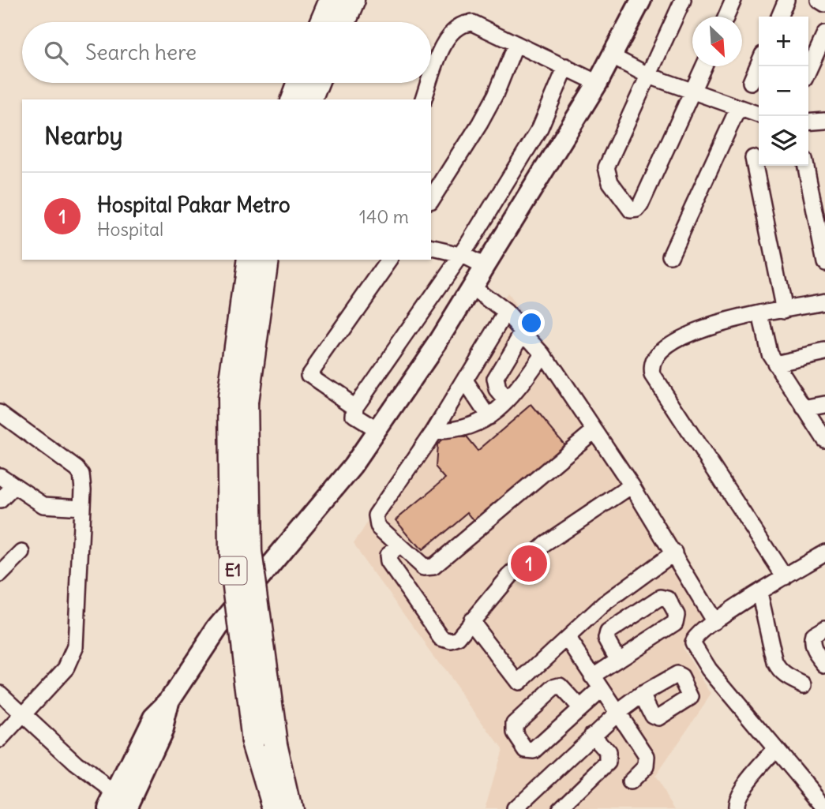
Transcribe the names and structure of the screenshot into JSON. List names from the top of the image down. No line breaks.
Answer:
{"streets":{"highway":["E1"]},"north":"bottom right","page":{"map_buttons":["+","−"],"search":"Search here","heading":"Nearby","list":[{"mark":"1","name":"Hospital Pakar Metro","note":"Hospital","value":"140 m"}],"pins":"1"}}
